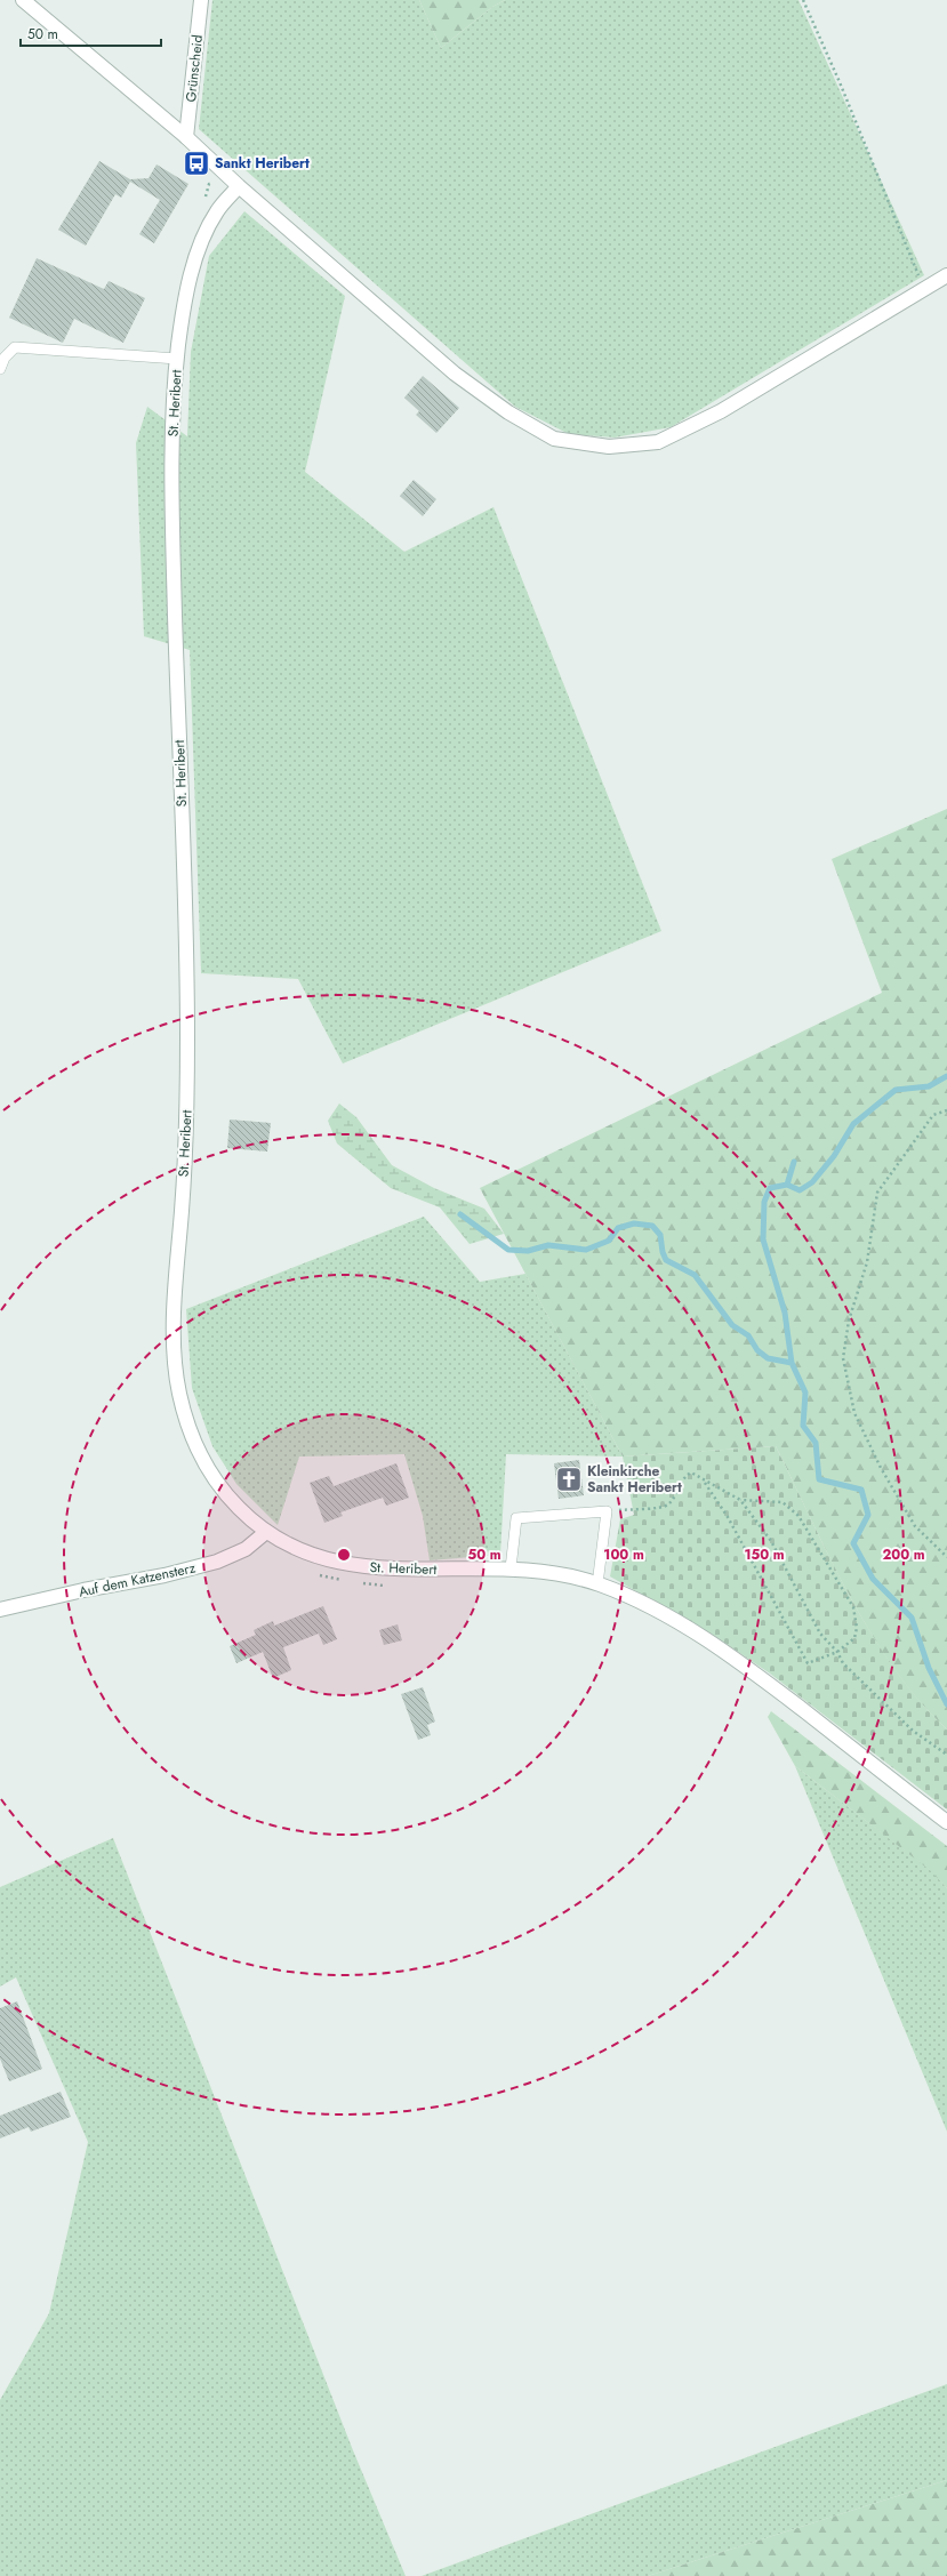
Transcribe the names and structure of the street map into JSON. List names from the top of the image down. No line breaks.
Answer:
{"streets":{"street":["Grünscheid","St. Heribert","Auf dem Katzensterz"]},"crossings":[["St. Heribert","Auf dem Katzensterz"]],"places":{"bus stop":["Sankt Heribert"],"church":["Kleinkirche Sankt Heribert"]},"scale_bar":"50 m","rings":["50 m","100 m","150 m","200 m"]}
